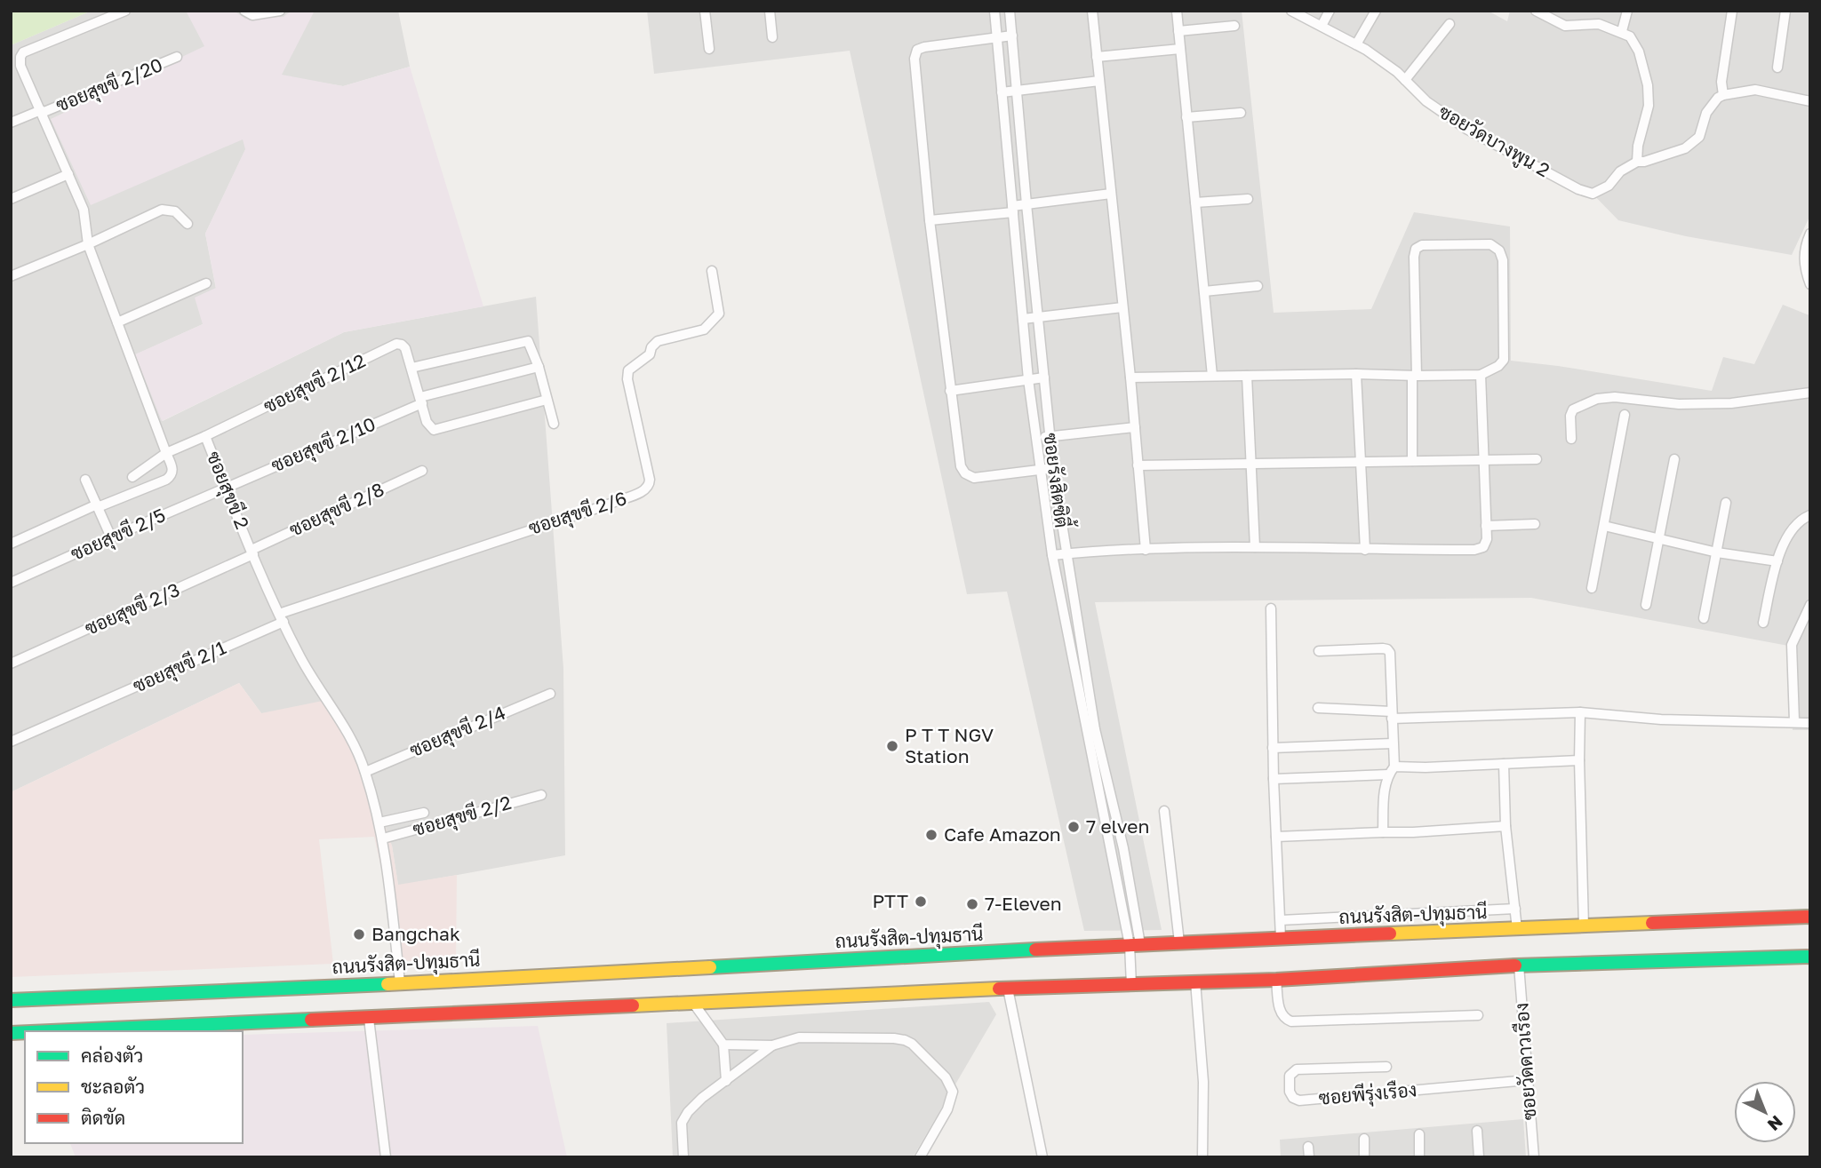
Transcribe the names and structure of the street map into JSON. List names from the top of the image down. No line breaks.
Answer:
{"streets":{"main road":["ถนนรังสิต-ปทุมธานี"],"street":["ซอยสุขขี 2/20","ซอยวัดบางพูน 2","ซอยสุขขี 2/12","ซอยสุขขี 2/10","ซอยรังสิตซิตี้","ซอยสุขขี 2","ซอยสุขขี 2/8","ซอยสุขขี 2/6","ซอยสุขขี 2/5","ซอยสุขขี 2/3","ซอยสุขขี 2/1","ซอยสุขขี 2/4","ซอยสุขขี 2/2","ซอยวัดดาวเรือง","ซอยพีรุ่งเรือง"]},"crossings":[["ซอยสุขขี 2/12","ซอยสุขขี 2"],["ซอยสุขขี 2/10","ซอยสุขขี 2"],["ซอยสุขขี 2/10","ซอยสุขขี 2/5"],["ซอยรังสิตซิตี้","ถนนรังสิต-ปทุมธานี"],["ซอยสุขขี 2","ซอยสุขขี 2/8"],["ซอยสุขขี 2","ซอยสุขขี 2/6"],["ซอยสุขขี 2","ซอยสุขขี 2/5"],["ซอยสุขขี 2","ซอยสุขขี 2/3"],["ซอยสุขขี 2","ซอยสุขขี 2/1"],["ซอยสุขขี 2","ซอยสุขขี 2/4"],["ซอยสุขขี 2","ซอยสุขขี 2/2"],["ซอยสุขขี 2","ถนนรังสิต-ปทุมธานี"],["ซอยสุขขี 2/8","ซอยสุขขี 2/3"],["ซอยสุขขี 2/6","ซอยสุขขี 2/1"],["ซอยวัดดาวเรือง","ซอยพีรุ่งเรือง"]],"places":["P T T NGV Station","7 elven","Cafe Amazon","PTT","7-Eleven","Bangchak"],"legend":["คล่องตัว","ชะลอตัว","ติดขัด"],"north":"bottom right"}
